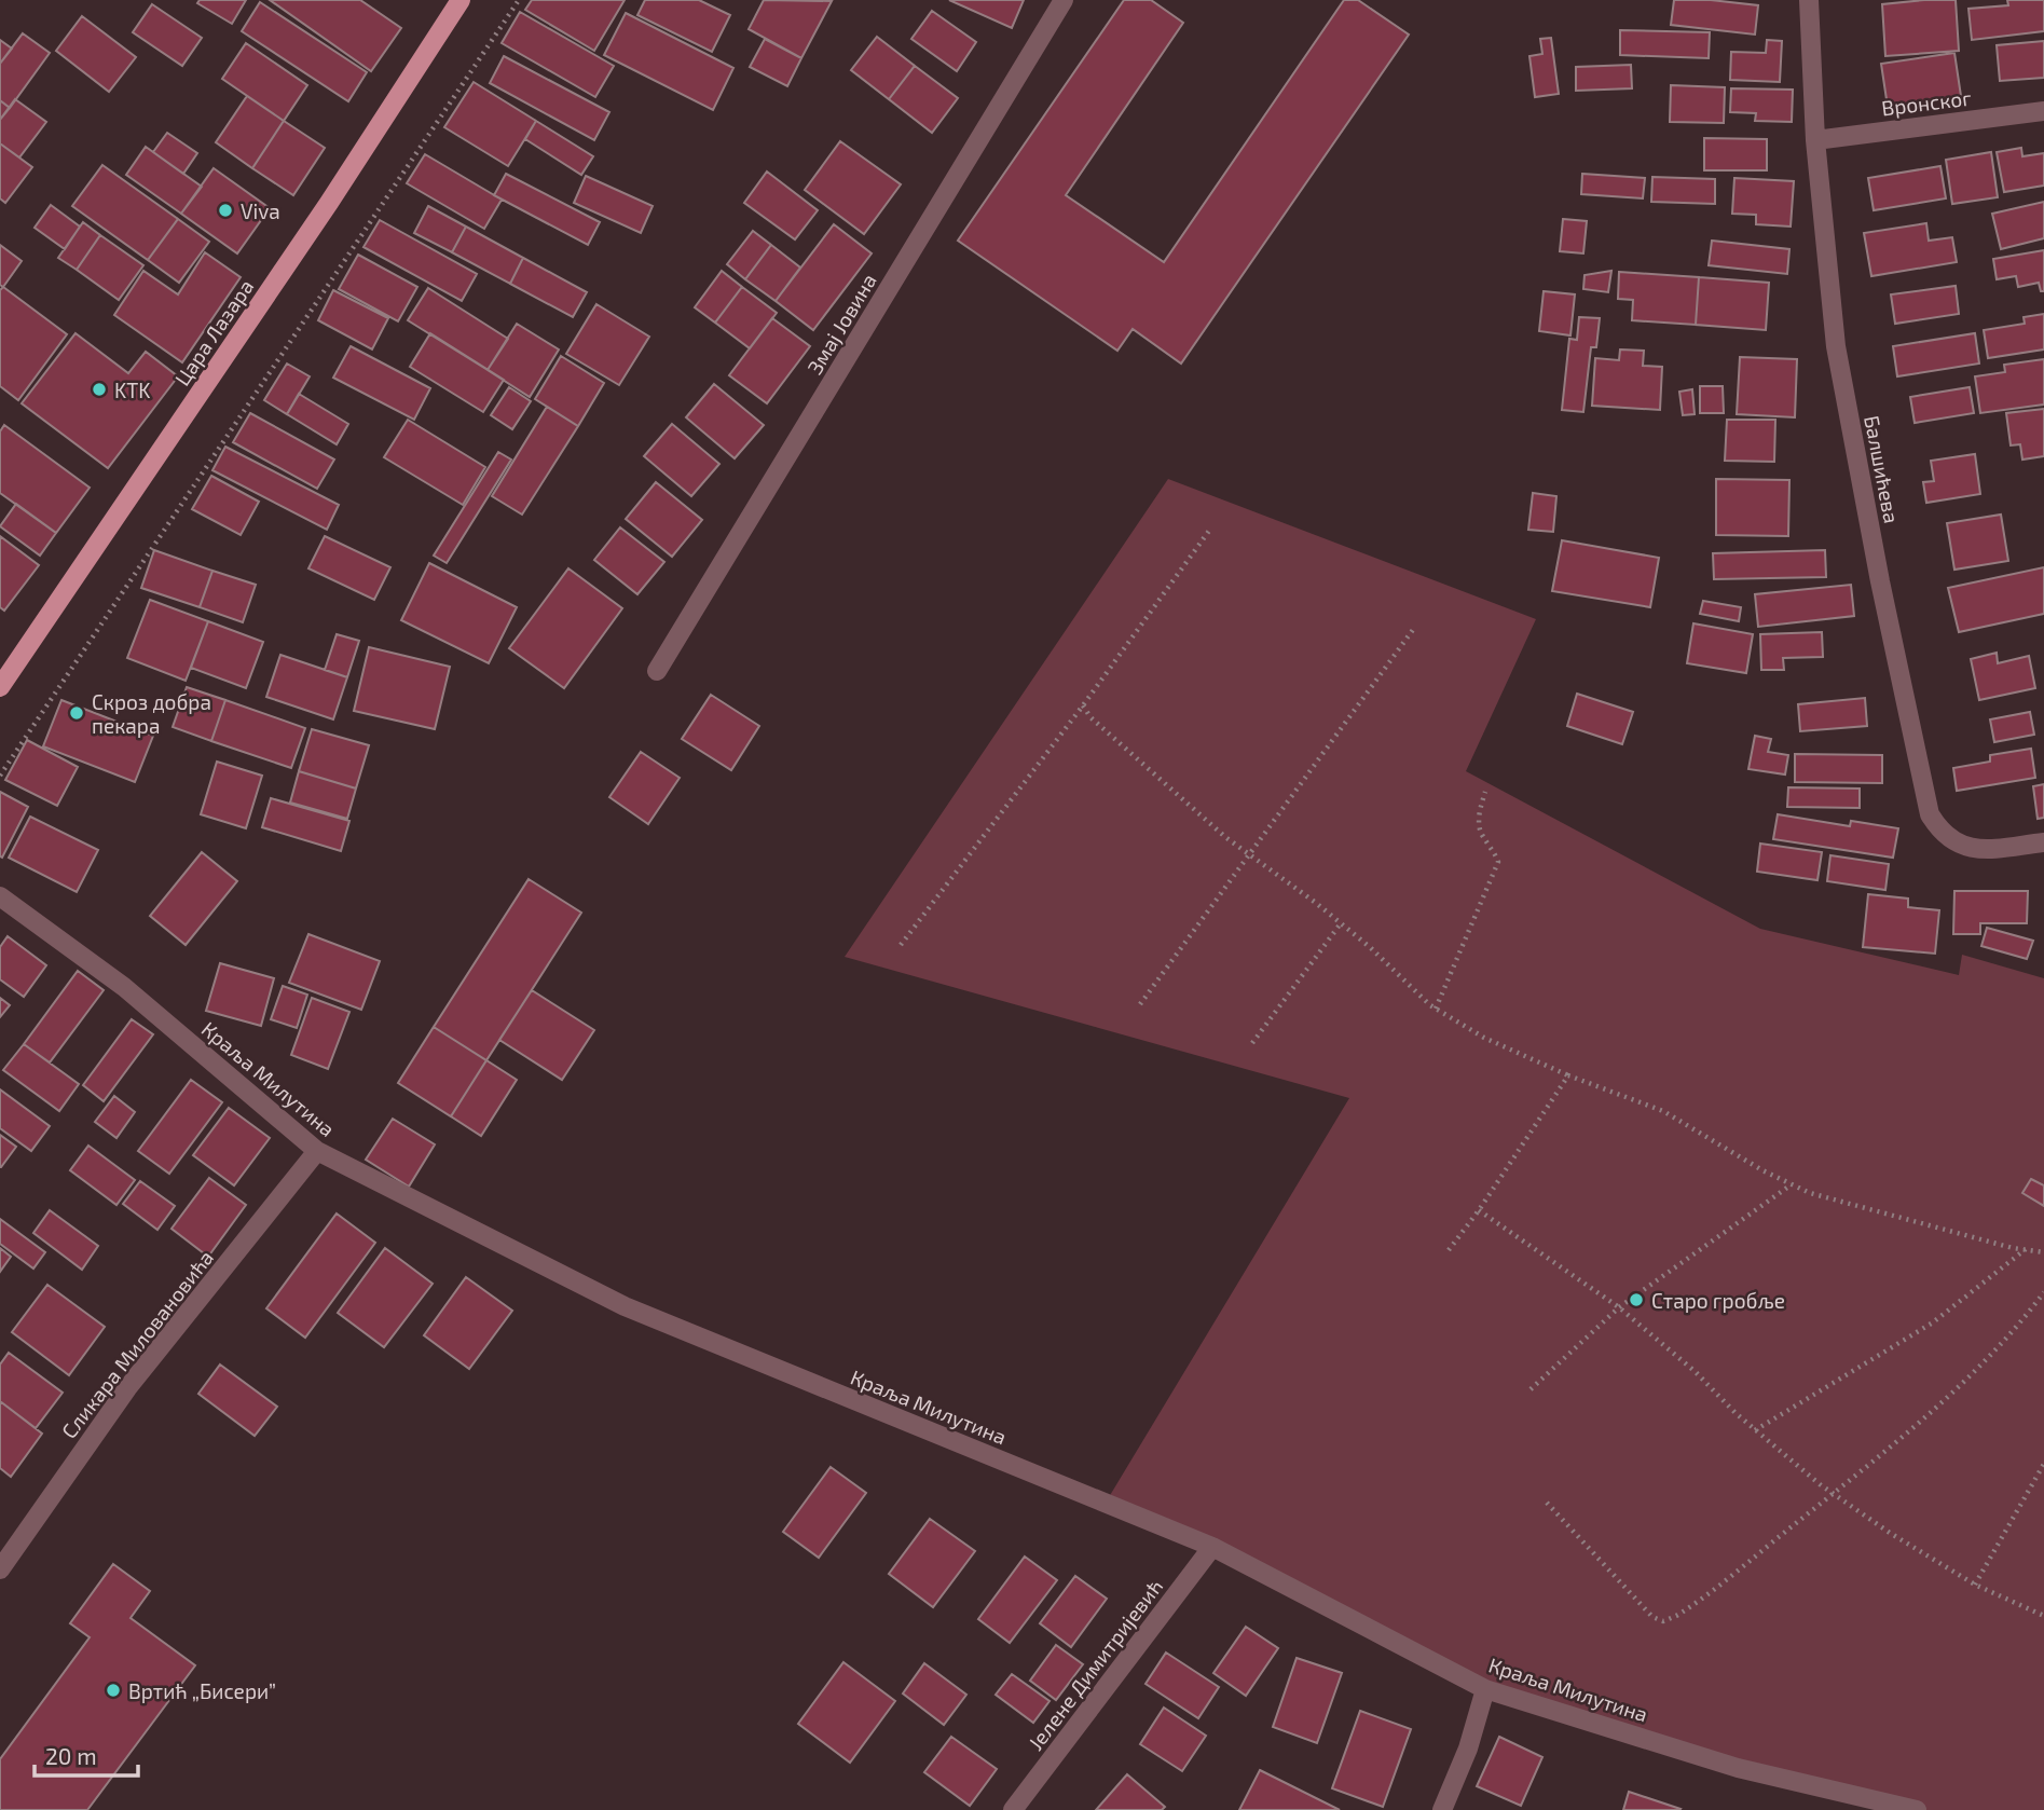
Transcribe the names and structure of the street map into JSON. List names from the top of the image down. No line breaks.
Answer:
{"streets":{"main road":["Цара Лазара"],"street":["Вронског","Змај Јовина","Балшићева","Краља Милутина","Сликара Миловановића","Јелене Димитријевић"]},"crossings":[["Вронског","Балшићева"],["Краља Милутина","Сликара Миловановића"],["Краља Милутина","Јелене Димитријевић"]],"places":["Viva","KTK","Скроз добра пекара","Старо гробље","Вртић „Бисери”"],"scale_bar":"20 m"}
